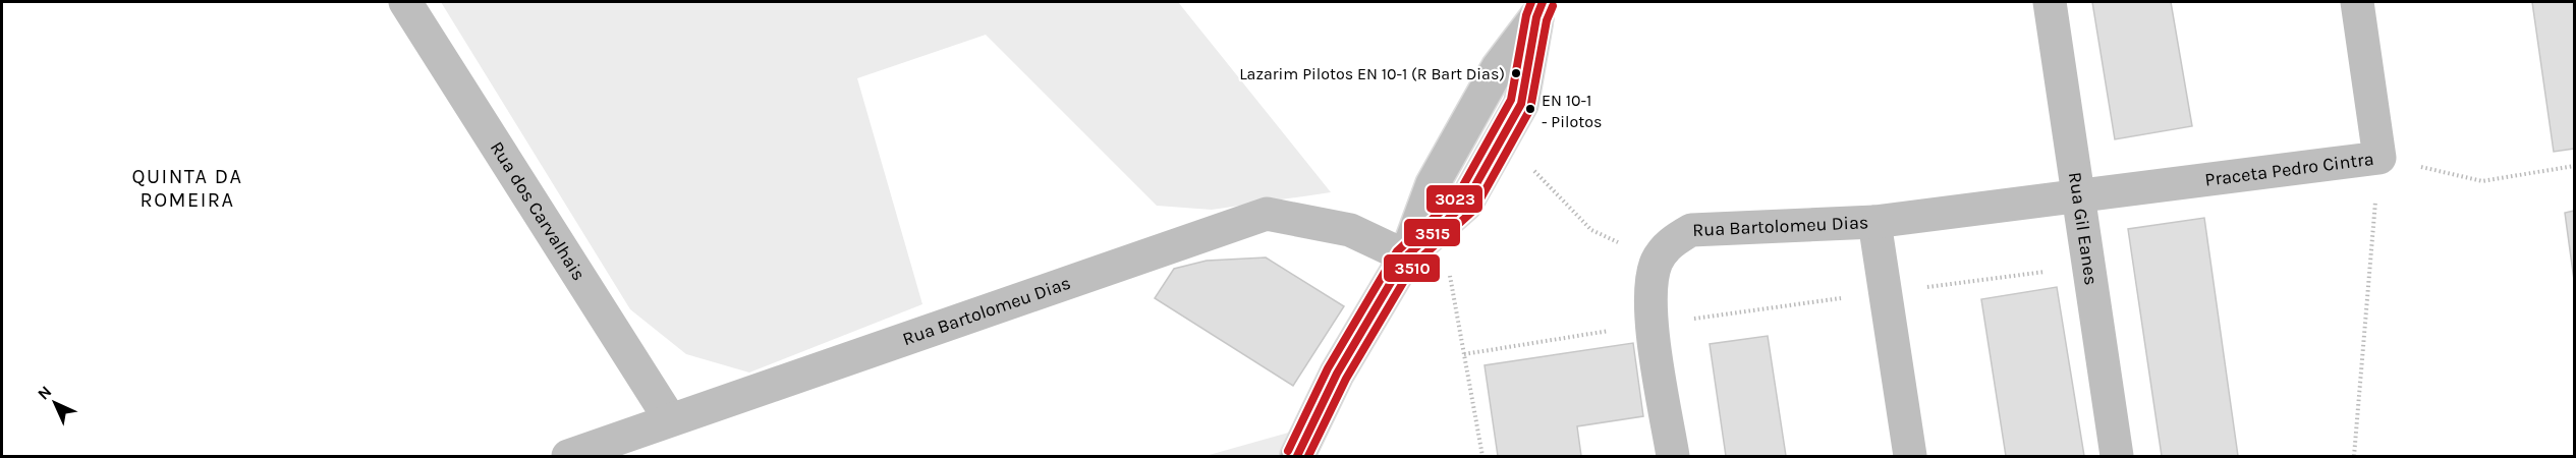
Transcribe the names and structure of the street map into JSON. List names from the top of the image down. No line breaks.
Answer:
{"streets":{"street":["Praceta Pedro Cintra","Rua dos Carvalhais","Rua Bartolomeu Dias","Rua Gil Eanes"]},"crossings":[["Praceta Pedro Cintra","Rua Bartolomeu Dias"],["Praceta Pedro Cintra","Rua Gil Eanes"],["Rua dos Carvalhais","Rua Bartolomeu Dias"],["Rua Bartolomeu Dias","Rua Gil Eanes"]],"districts":["QUINTA DA ROMEIRA"],"places":["Lazarim Pilotos EN 10-1 (R Bart Dias)","EN 10-1 - Pilotos"],"lines":["transit line 3515","transit line 3023","transit line 3510"],"north":"top left"}
